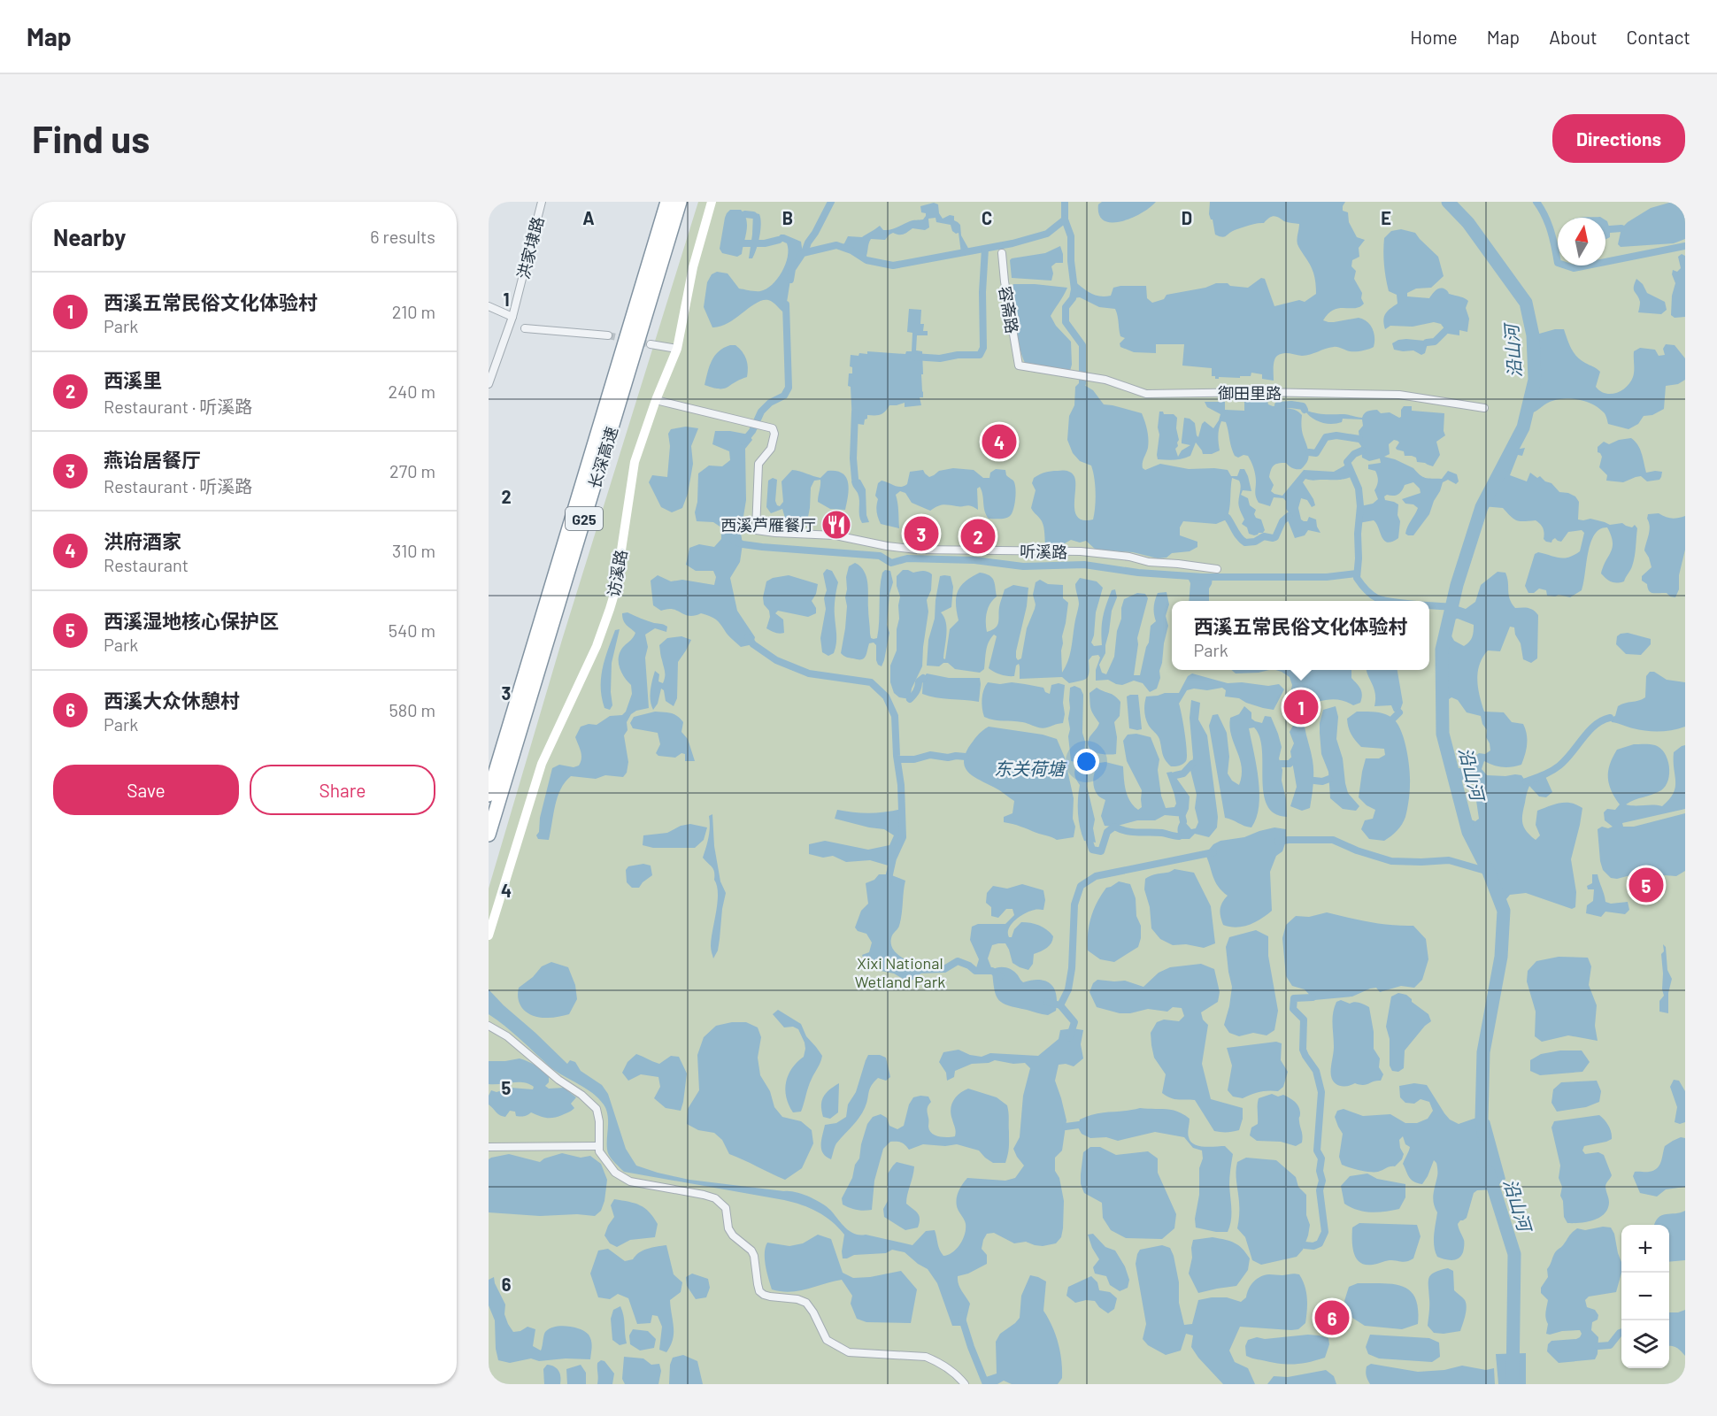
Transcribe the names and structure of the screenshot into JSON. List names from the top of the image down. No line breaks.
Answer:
{"streets":{"highway":["长深高速","G25"],"street":["洪家埭路","容斋路","御田里路","听溪路","访溪路"]},"crossings":[["容斋路","御田里路"],["听溪路","访溪路"]],"water":["沿山河","东关荷塘"],"parks":["Xixi National Wetland Park"],"places":{"restaurant":["西溪芦雁餐厅"]},"north":"top","page":{"header":"Map","nav":["Home","Map","About","Contact"],"buttons":["Directions",["Save","Share"]],"title":"Find us","heading":["Nearby","6 results"],"list":[{"mark":"1","name":"西溪五常民俗文化体验村","note":"Park","value":"210 m"},{"mark":"2","name":"西溪里","note":"Restaurant · 听溪路","value":"240 m"},{"mark":"3","name":"燕诒居餐厅","note":"Restaurant · 听溪路","value":"270 m"},{"mark":"4","name":"洪府酒家","note":"Restaurant","value":"310 m"},{"mark":"5","name":"西溪湿地核心保护区","note":"Park","value":"540 m"},{"mark":"6","name":"西溪大众休憩村","note":"Park","value":"580 m"}],"pins":["4","3","2","1","5","6"],"popup":["西溪五常民俗文化体验村","Park"],"map_buttons":["+","−"]},"grid":{"columns":["A","B","C","D","E"],"rows":["1","2","3","4","5","6"]}}
